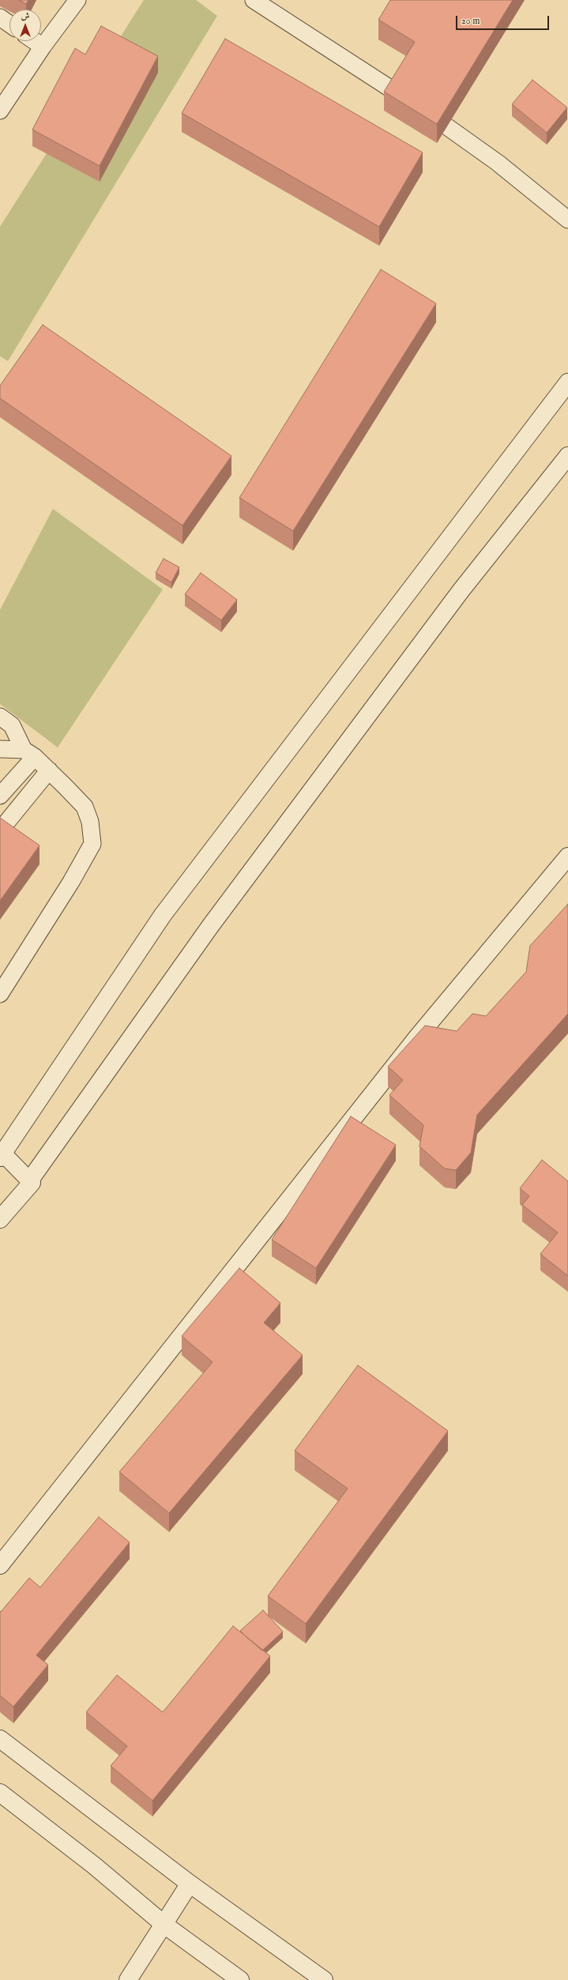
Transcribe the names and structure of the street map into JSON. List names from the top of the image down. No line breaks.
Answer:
{"scale_bar":"20 m","north":"top"}
